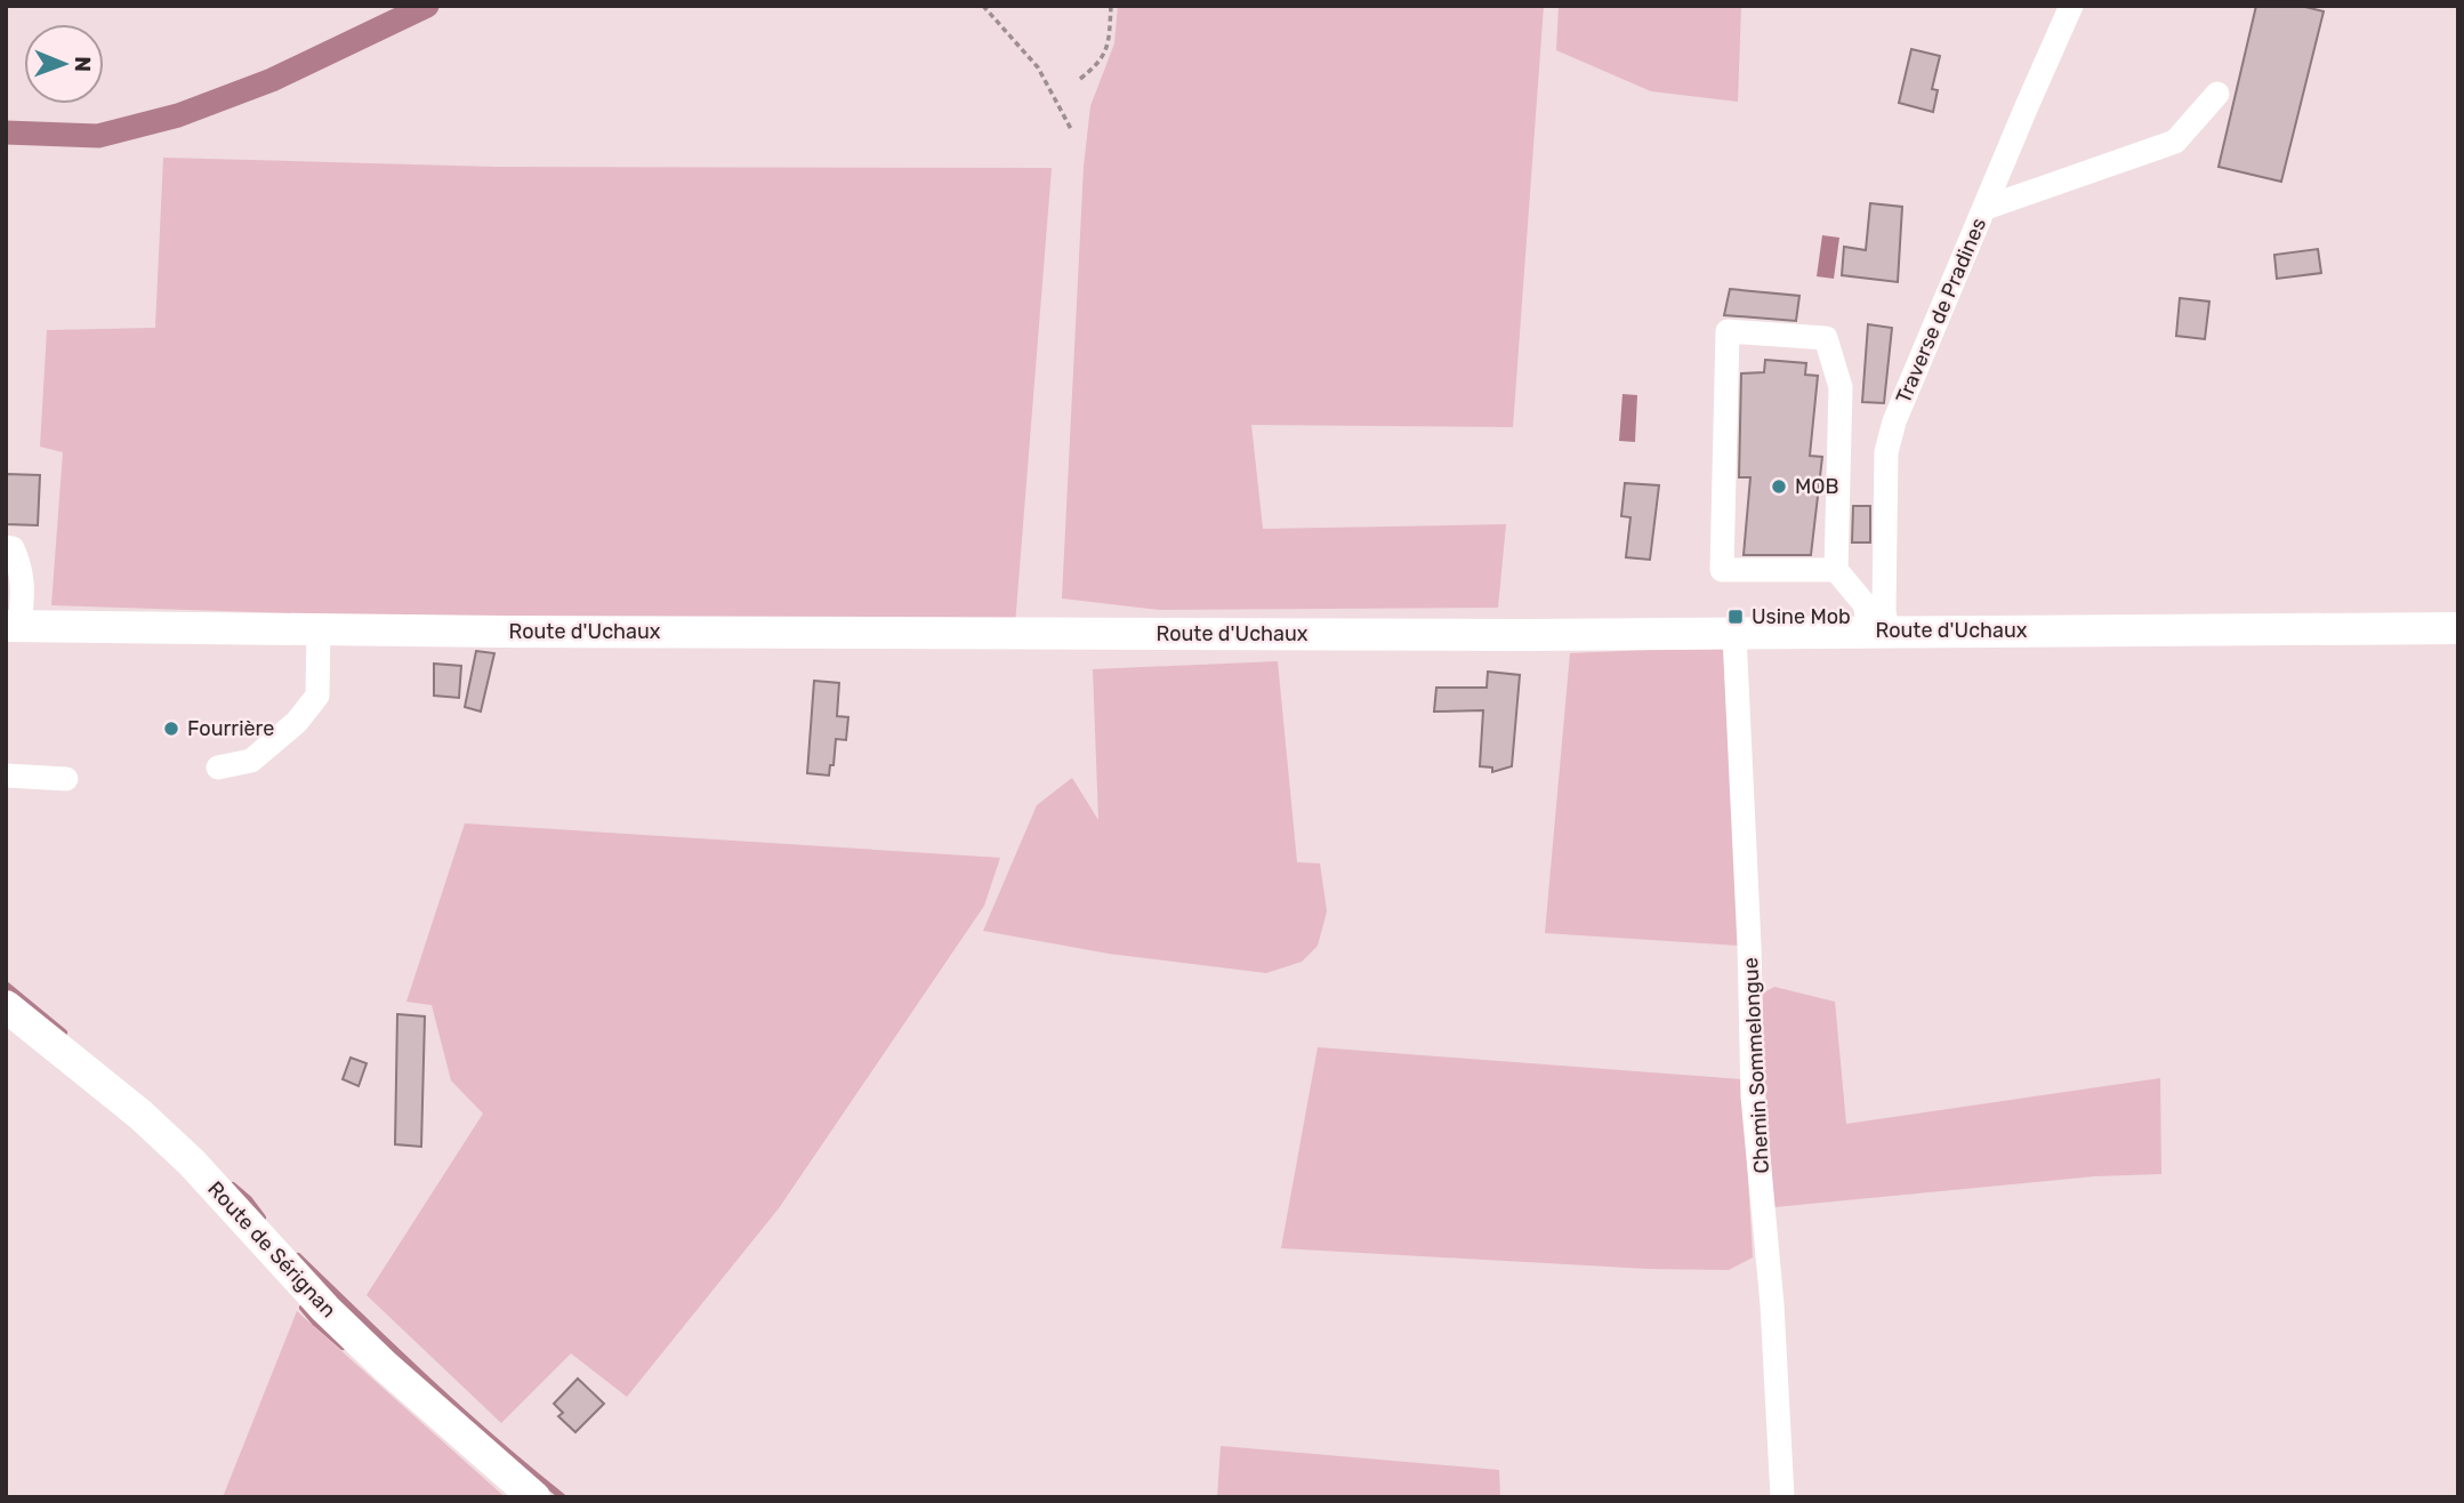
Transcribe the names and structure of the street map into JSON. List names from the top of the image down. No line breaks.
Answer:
{"streets":{"main road":["Route d'Uchaux","Route de Sérignan"],"street":["Traverse de Pradines","Chemin Sommelongue"]},"crossings":[["Traverse de Pradines","Route d'Uchaux"],["Route d'Uchaux","Chemin Sommelongue"]],"places":{"other":["MOB","Fourrière"],"transit":["Usine Mob"]},"north":"right"}
